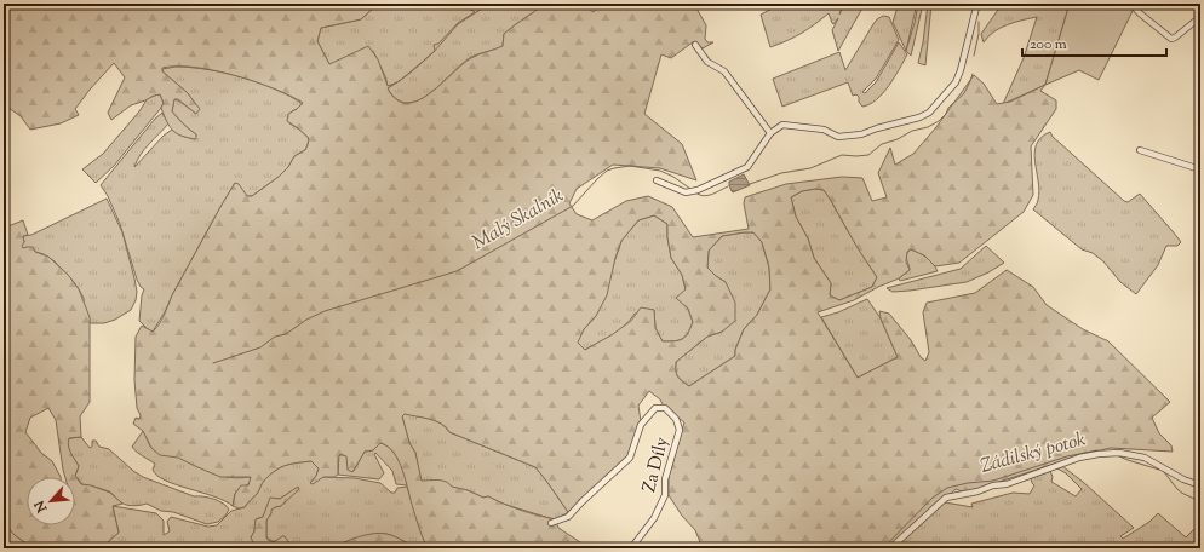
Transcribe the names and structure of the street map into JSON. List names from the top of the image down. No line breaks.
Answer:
{"streets":{"street":["Za Díly"]},"water":["Malý Skalník","Zádilský potok"],"scale_bar":"200 m","north":"bottom left"}
